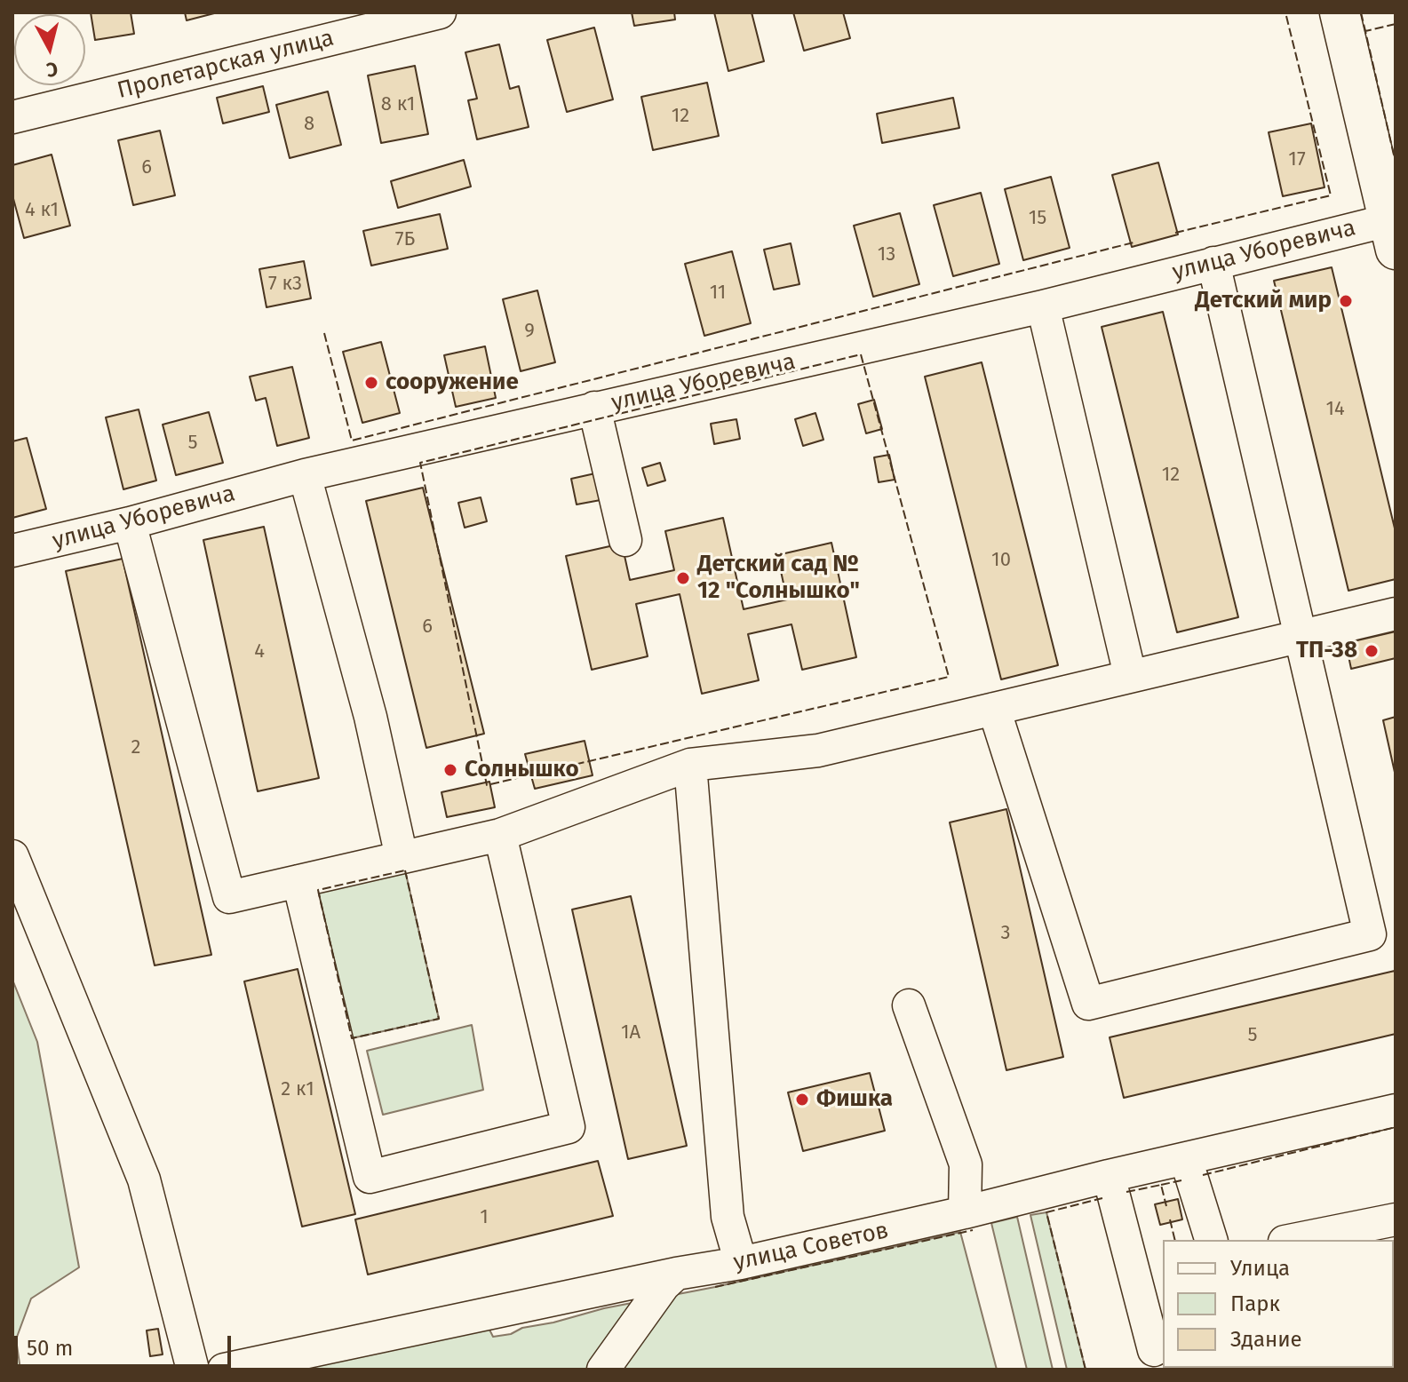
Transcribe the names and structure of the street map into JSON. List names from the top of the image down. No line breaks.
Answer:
{"streets":{"street":["Пролетарская улица","улица Уборевича","улица Советов"]},"places":["Детский мир","сооружение","Детский сад № 12 \"Солнышко\"","ТП-38","Солнышко","Фишка"],"house_numbers":["8 к1","12","8","17","6","4 к1","15","7Б","13","7 к3","11","9","14","5","12","10","6","4","2","3","1А","5","2 к1","1"],"legend":["Улица","Парк","Здание"],"scale_bar":"50 m","north":"bottom"}
